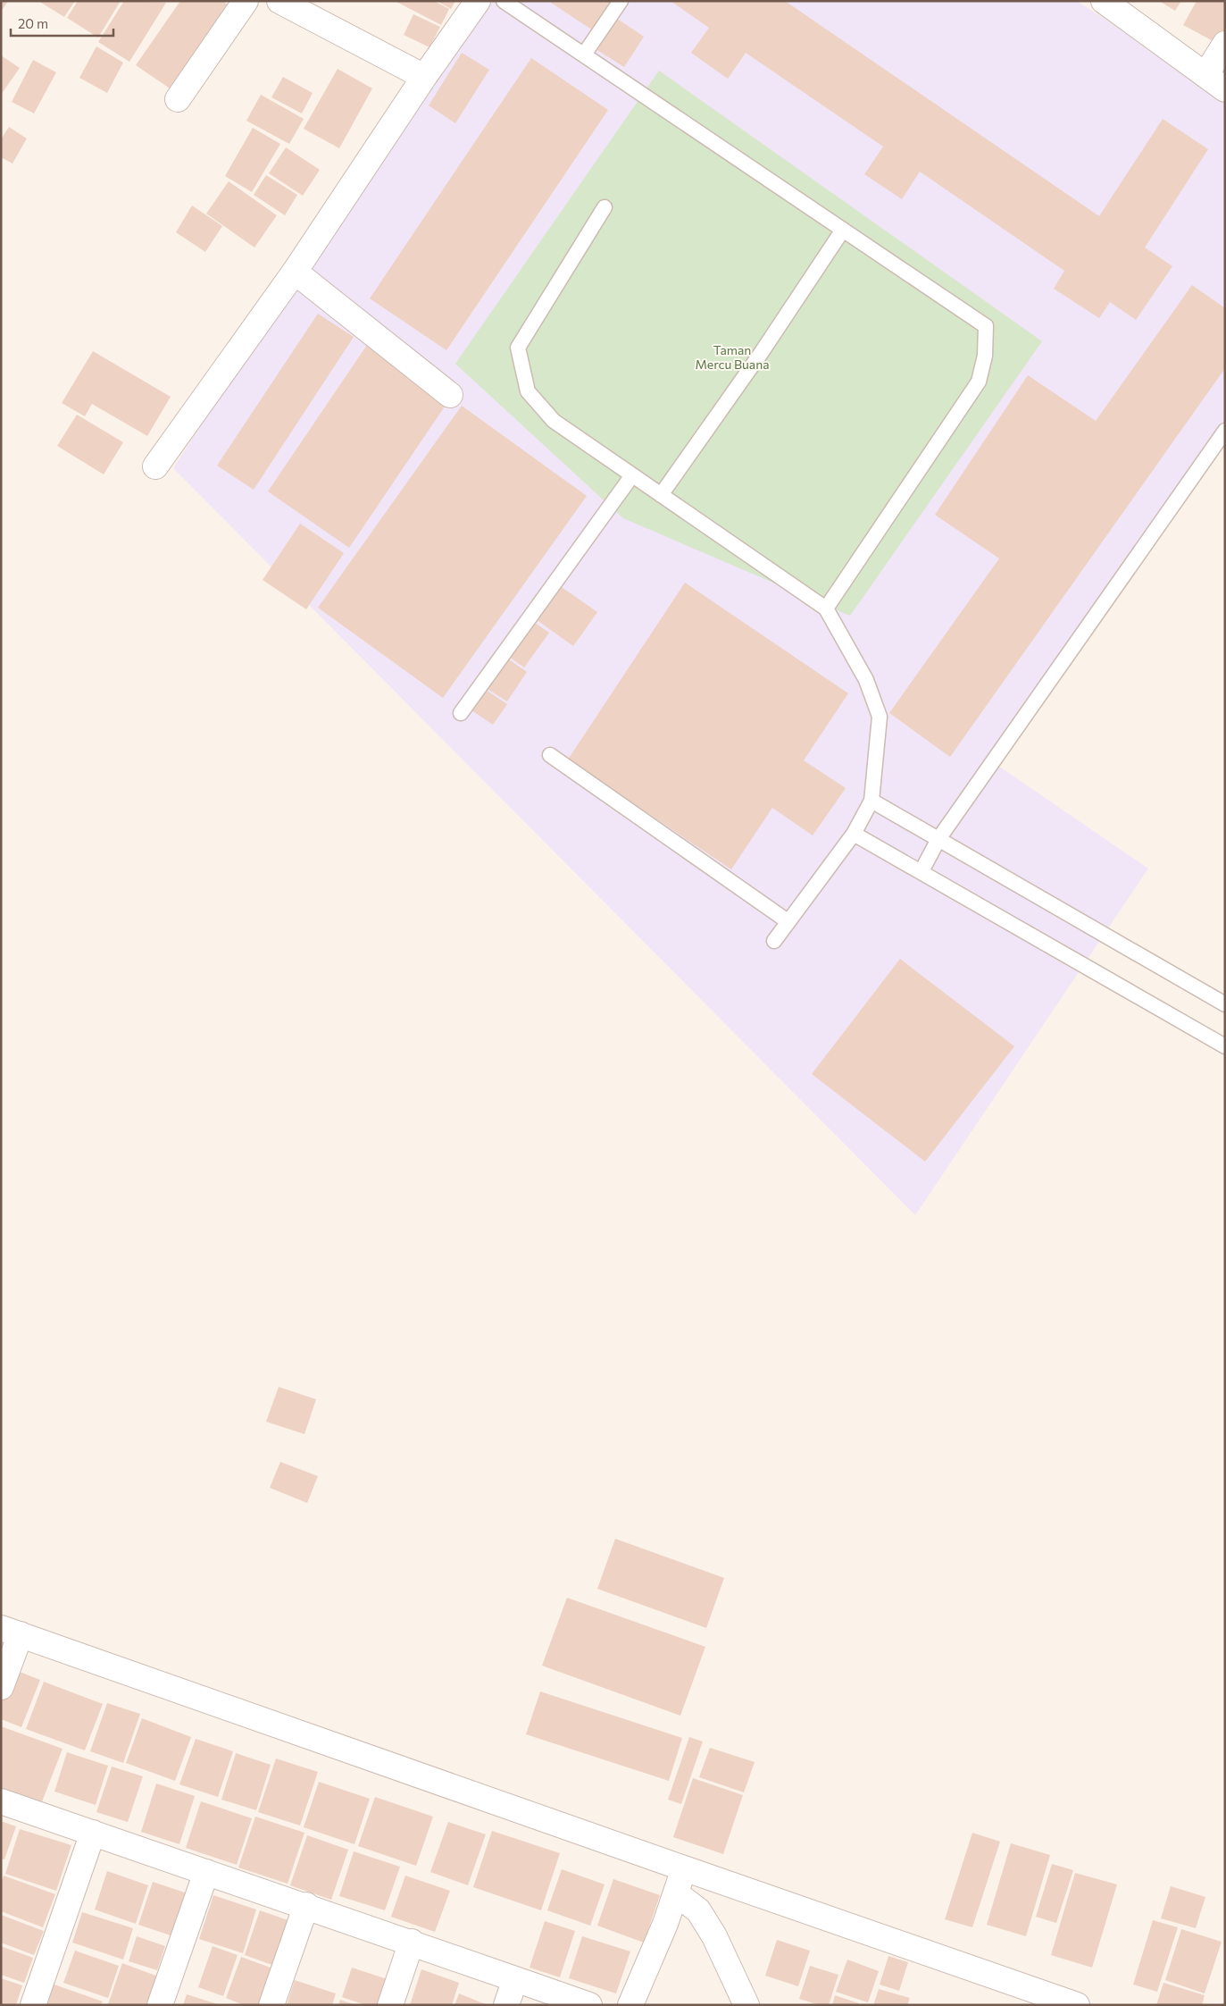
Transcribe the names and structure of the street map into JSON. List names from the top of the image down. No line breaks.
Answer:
{"parks":["Taman Mercu Buana"],"scale_bar":"20 m"}
